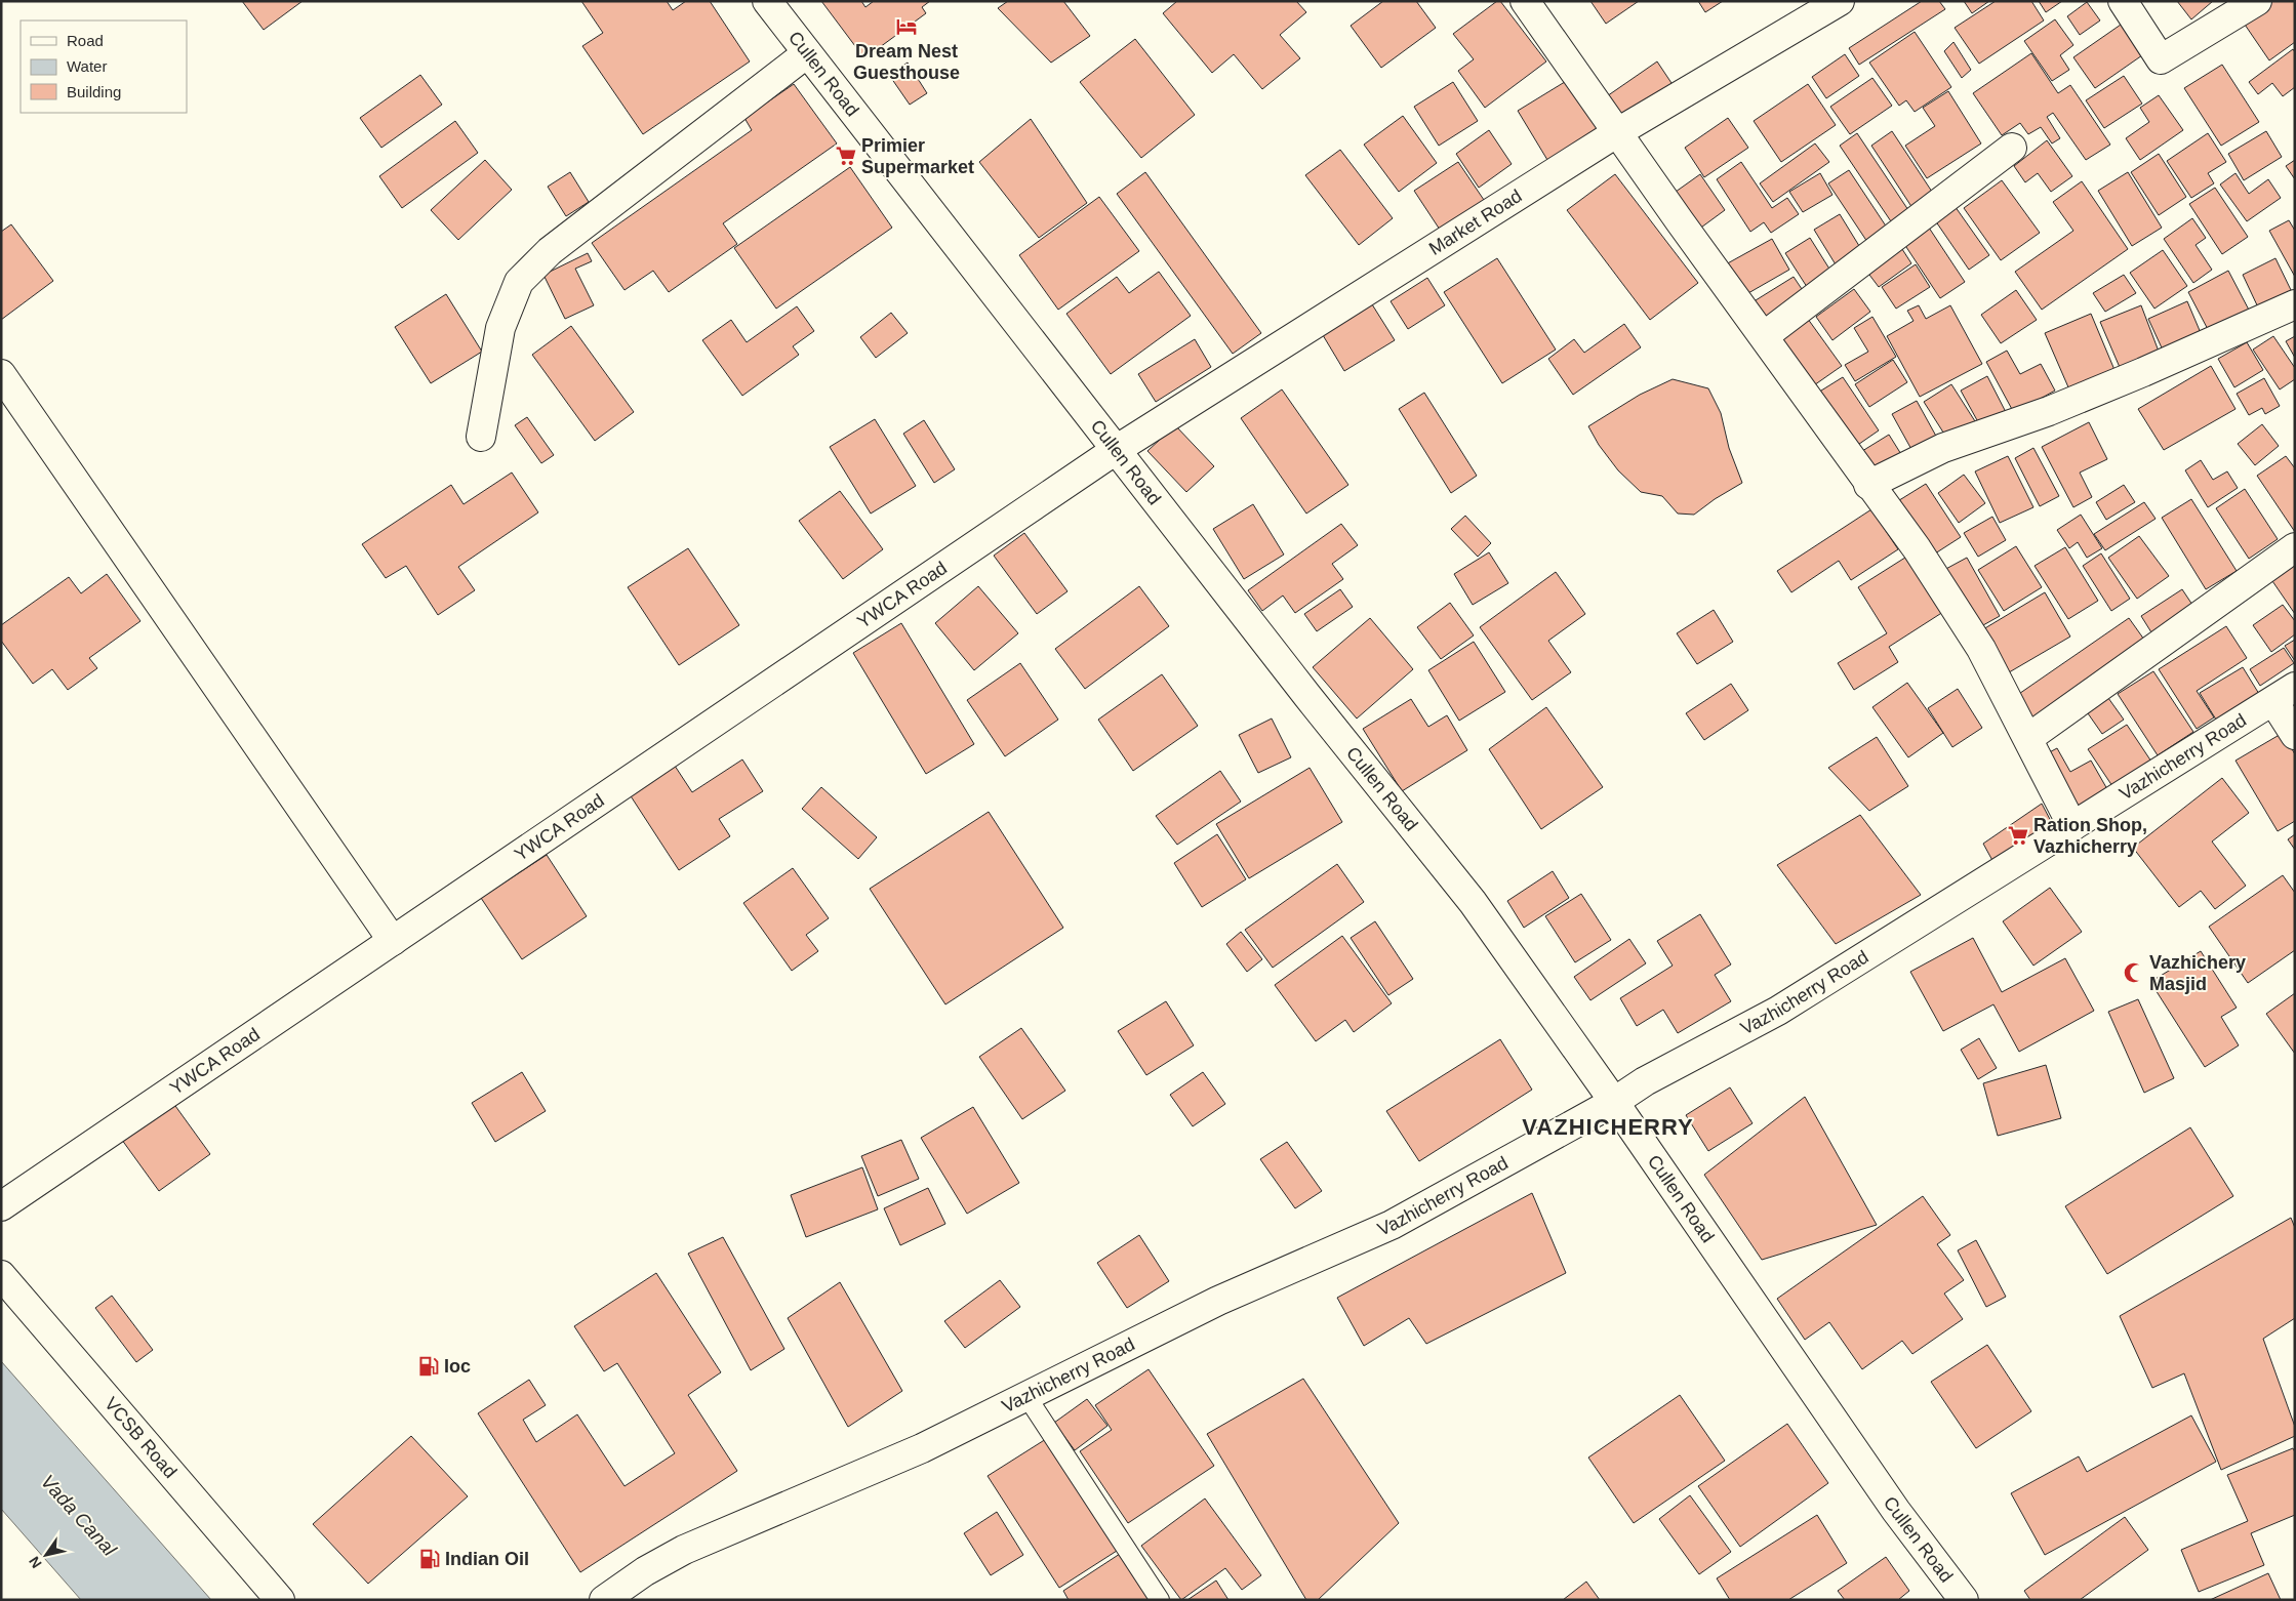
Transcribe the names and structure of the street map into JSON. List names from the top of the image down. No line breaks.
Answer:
{"streets":{"street":["Cullen Road","Market Road","YWCA Road","Vazhicherry Road","VCSB Road"]},"crossings":[["Cullen Road","Market Road"],["Cullen Road","YWCA Road"],["Cullen Road","Vazhicherry Road"],["Market Road","YWCA Road"]],"districts":["VAZHICHERRY"],"water":["Vada Canal"],"places":{"hotel":["Dream Nest Guesthouse"],"supermarket":["Primier Supermarket","Ration Shop, Vazhicherry"],"mosque":["Vazhichery Masjid"],"fuel station":["Ioc","Indian Oil"]},"legend":["Road","Water","Building"],"north":"bottom left"}
